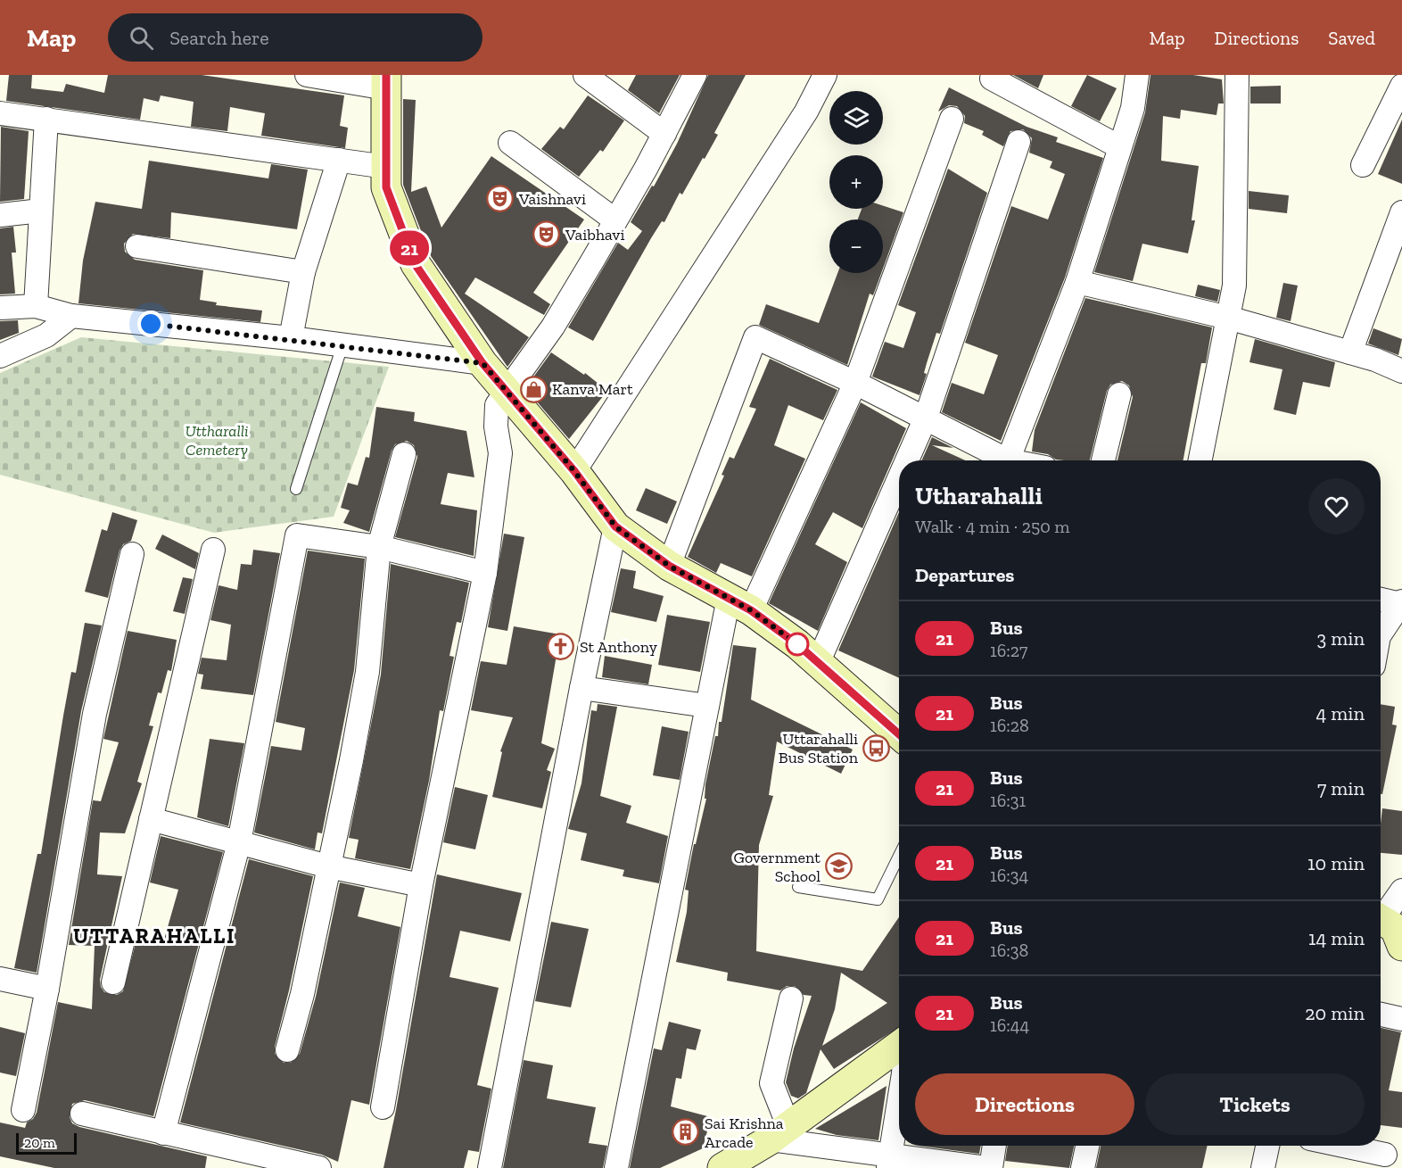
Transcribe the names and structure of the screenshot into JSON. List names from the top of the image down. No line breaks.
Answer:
{"districts":["UTTARAHALLI"],"parks":["Uttharalli Cemetery"],"places":{"theatre":["Vaishnavi","Vaibhavi"],"shop":["Kanva Mart"],"church":["St Anthony"],"bus stop":["Uttarahalli Bus Station"],"school or university":["Government School"],"building":["Sai Krishna Arcade"]},"lines":["bus line 21"],"scale_bar":"20 m","page":{"header":"Map","search":"Search here","nav":["Map","Directions","Saved"],"on_map":"21","map_buttons":["+","−"],"heading":[["Utharahalli","Walk · 4 min · 250 m"],"Departures"],"list":[{"mark":"21","name":"Bus","note":"16:27","value":"3 min"},{"mark":"21","name":"Bus","note":"16:28","value":"4 min"},{"mark":"21","name":"Bus","note":"16:31","value":"7 min"},{"mark":"21","name":"Bus","note":"16:34","value":"10 min"},{"mark":"21","name":"Bus","note":"16:38","value":"14 min"},{"mark":"21","name":"Bus","note":"16:44","value":"20 min"}],"buttons":["Directions","Tickets"],"scale":"20 m"}}
